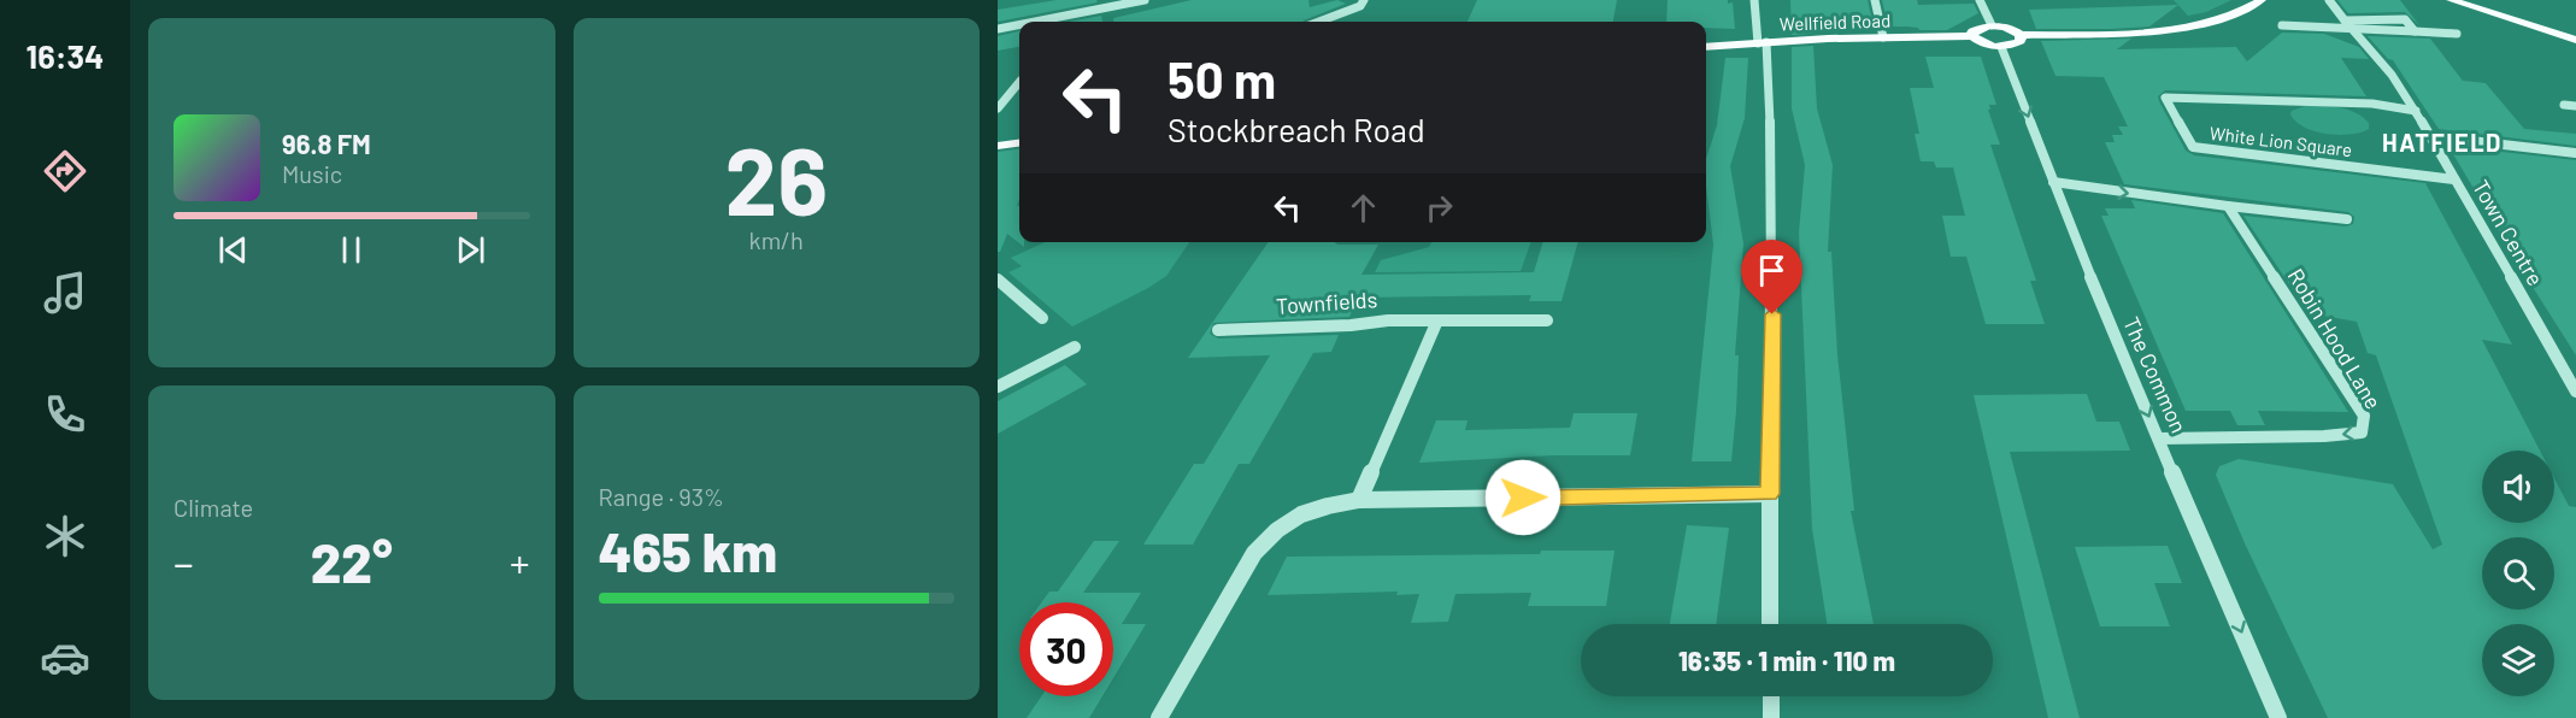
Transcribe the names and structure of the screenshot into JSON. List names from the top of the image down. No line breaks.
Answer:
{"streets":{"main road":["Wellfield Road"],"street":["White Lion Square","Town Centre","Townfields","Robin Hood Lane","The Common"]},"crossings":[["Wellfield Road","The Common"],["White Lion Square","Town Centre"],["Robin Hood Lane","The Common"]],"one_way":["The Common"],"districts":["HATFIELD"],"page":{"tabs":"16:34","tile":[["26","km/h"],"Climate",["Range · 93%","465 km"]],"turn":["50 m","Stockbreach Road"],"song":["96.8 FM","Music"],"heat":["−","22°","+"],"limit":"30","trip":"16:35 · 1 min · 110 m"}}
